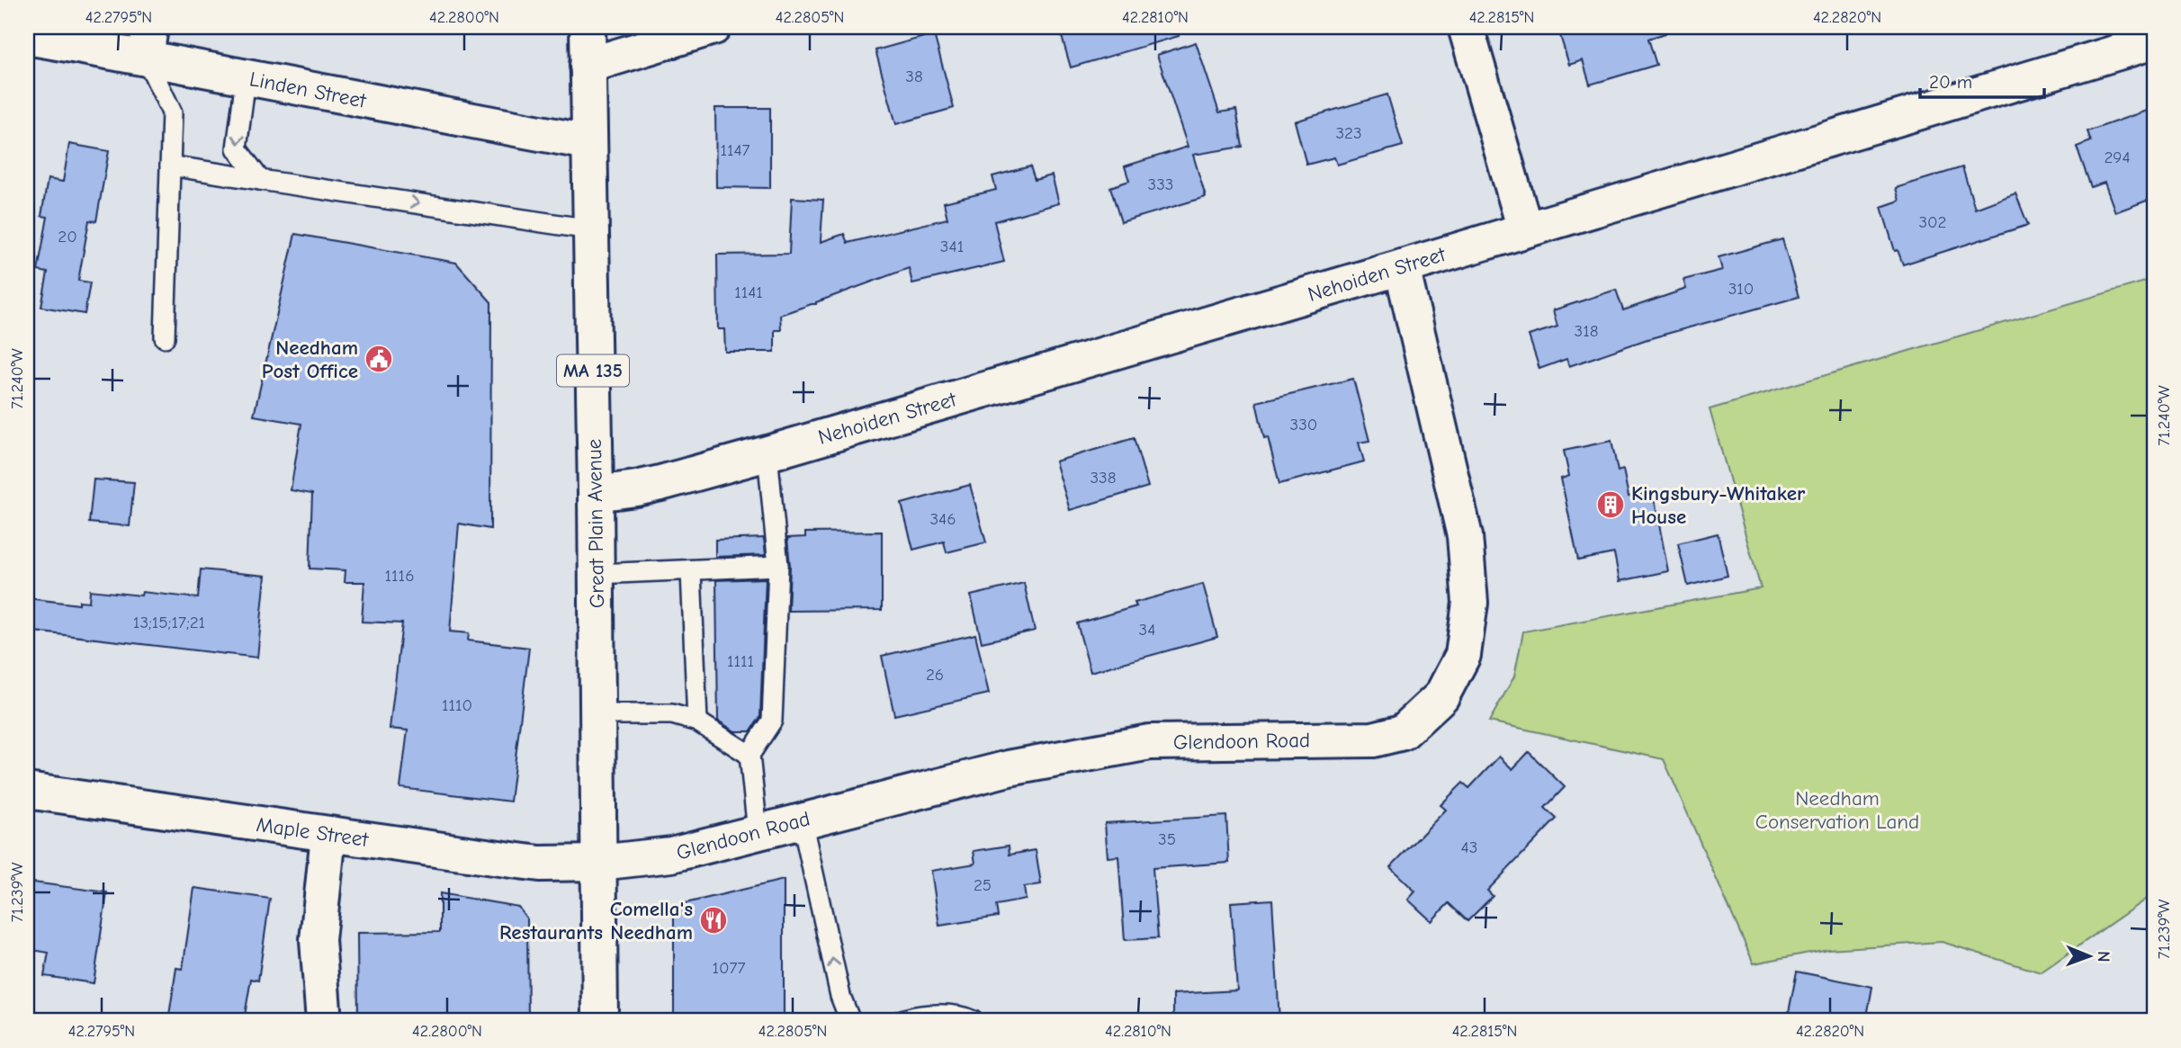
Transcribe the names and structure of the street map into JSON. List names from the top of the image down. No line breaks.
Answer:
{"streets":{"street":["Linden Street","Nehoiden Street","MA 135","Great Plain Avenue","Glendoon Road","Maple Street"]},"crossings":[["Linden Street","Great Plain Avenue"],["Nehoiden Street","Great Plain Avenue"],["Nehoiden Street","Glendoon Road"],["Great Plain Avenue","Glendoon Road"],["Great Plain Avenue","Maple Street"],["Glendoon Road","Maple Street"]],"parks":["Needham Conservation Land"],"places":{"public building":["Needham Post Office"],"building":["Kingsbury-Whitaker House"],"restaurant":["Comella's Restaurants Needham"]},"house_numbers":["38","323","1147","294","333","302","20","341","310","1141","318","330","338","346","1116","13;15;17;21","34","1111","26","1110","35","43","25","1077"],"scale_bar":"20 m","north":"right","coordinates":["42.2795°N","42.2800°N","42.2805°N","42.2810°N","42.2815°N","42.2820°N","71.240°W","71.239°W"]}
